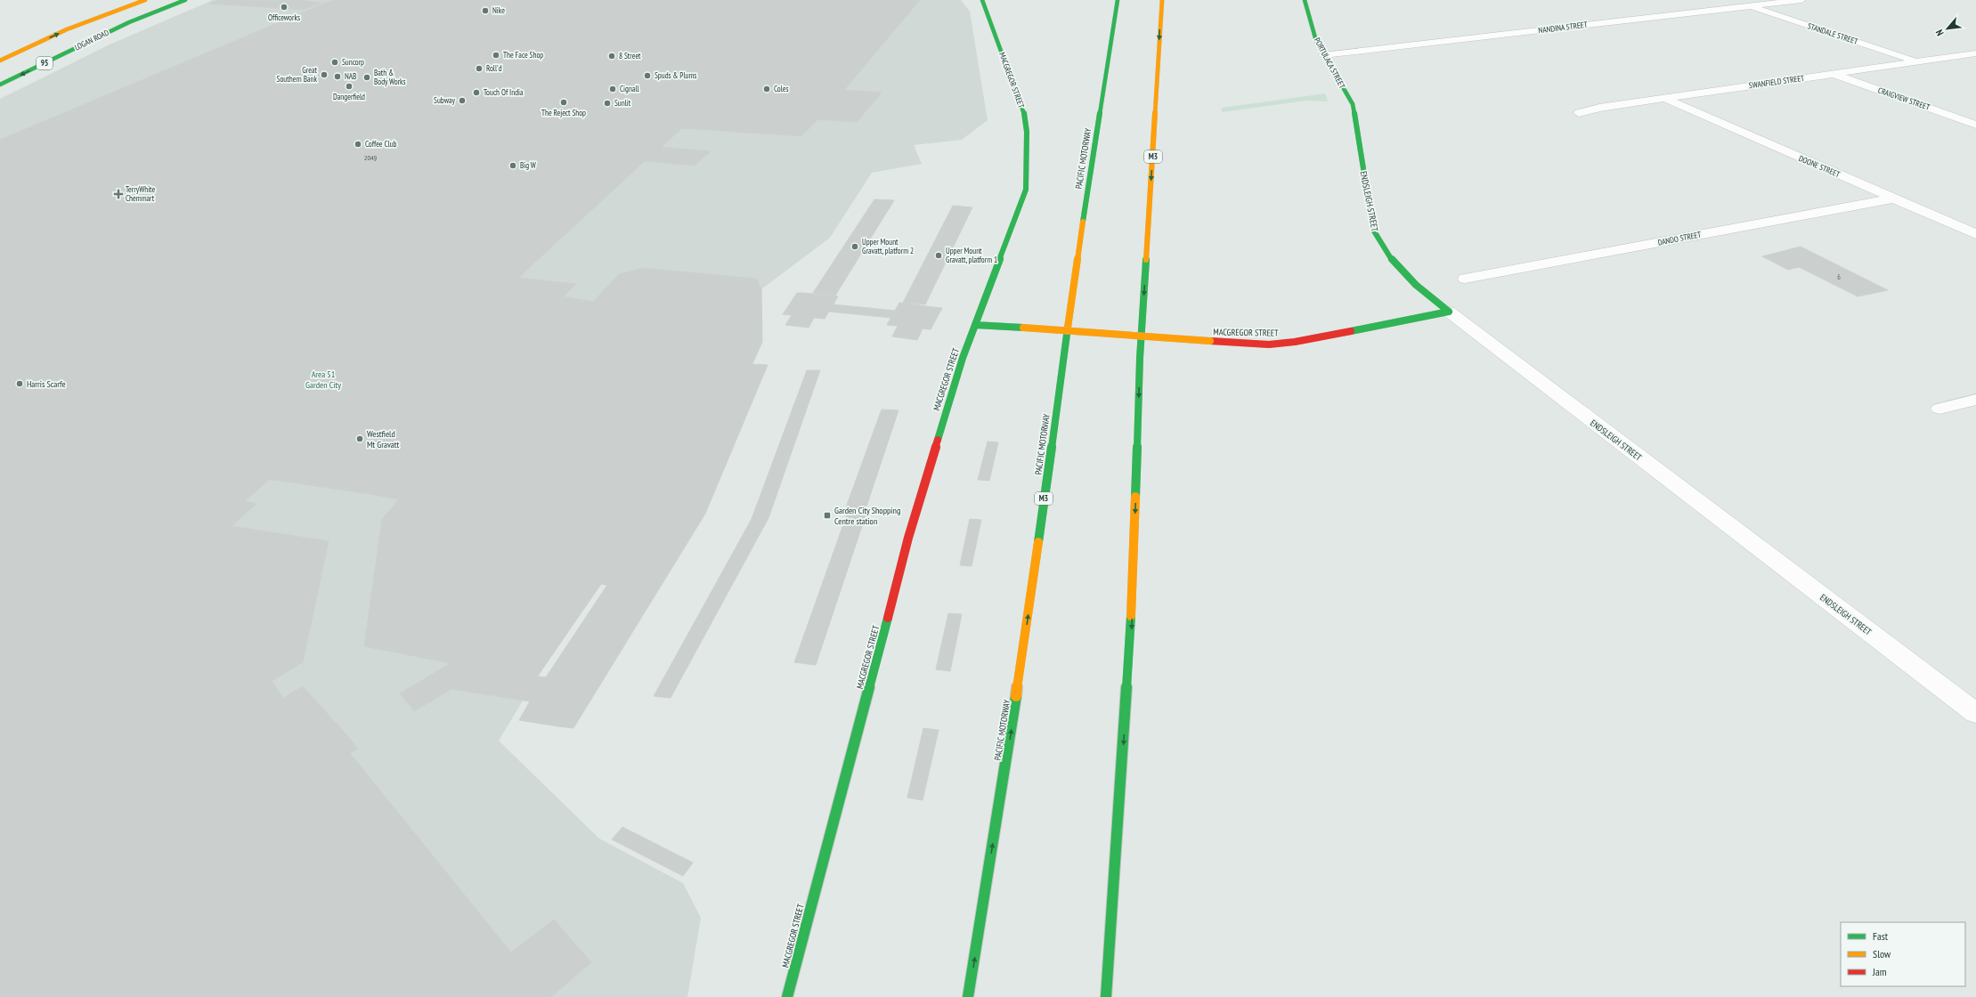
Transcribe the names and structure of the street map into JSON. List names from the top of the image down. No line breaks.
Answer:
{"streets":{"main road":["LOGAN ROAD","95","PORTULACA STREET","MACGREGOR STREET","M3","PACIFIC MOTORWAY","ENDSLEIGH STREET"],"street":["NANDINA STREET","STANDALE STREET","SWANFIELD STREET","CRAIGVIEW STREET","DOONE STREET","DANDO STREET"]},"crossings":[["NANDINA STREET","STANDALE STREET"],["NANDINA STREET","PORTULACA STREET"],["STANDALE STREET","SWANFIELD STREET"],["PORTULACA STREET","ENDSLEIGH STREET"],["MACGREGOR STREET","ENDSLEIGH STREET"],["SWANFIELD STREET","CRAIGVIEW STREET"],["SWANFIELD STREET","DOONE STREET"],["DOONE STREET","DANDO STREET"]],"parks":["Area 51 Garden City"],"places":{"other":["Officeworks","Nike","The Face Shop","8 Street","Suncorp","Roll'd","Great Southern Bank","Spuds & Plums","NAB","Bath & Body Works","Dangerfield","Cignall","Coles","Touch Of India","Subway","The Reject Shop","Sunlit","Coffee Club","Big W","Upper Mount Gravatt, platform 2","Upper Mount Gravatt, platform 1","Harris Scarfe","Westfield Mt Gravatt"],"health":["TerryWhite Chemmart"],"transit":["Garden City Shopping Centre station"]},"house_numbers":["2049","6"],"legend":["Fast","Slow","Jam"],"north":"bottom left"}
